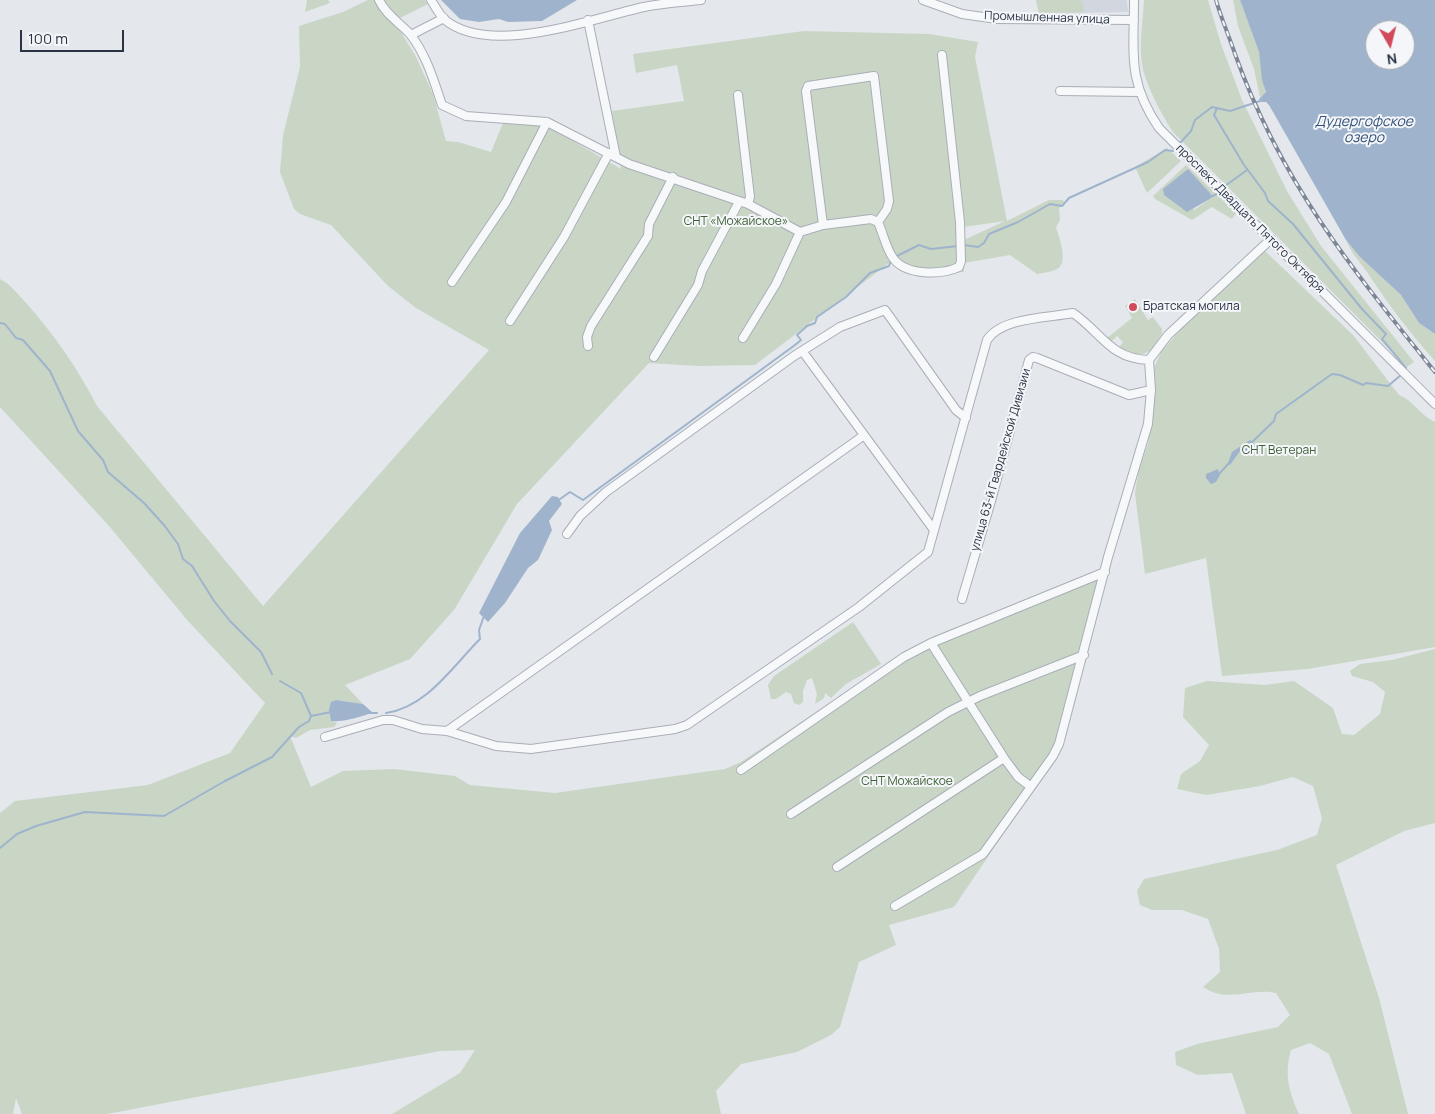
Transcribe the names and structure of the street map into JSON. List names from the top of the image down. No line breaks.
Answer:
{"streets":{"street":["Промышленная улица","проспект Двадцать Пятого Октября","улица 63-й Гвардейской Дивизии"]},"crossings":[["Промышленная улица","проспект Двадцать Пятого Октября"]],"water":["Дудергофское озеро"],"parks":["СНТ «Можайское»","СНТ Ветеран","СНТ Можайское"],"places":["Братская могила"],"scale_bar":"100 m","north":"bottom"}
